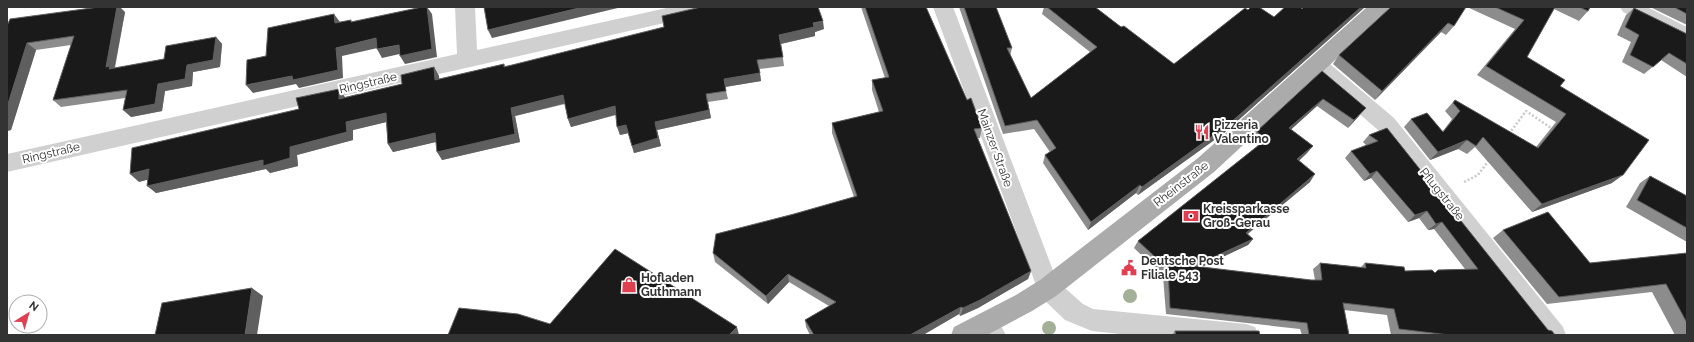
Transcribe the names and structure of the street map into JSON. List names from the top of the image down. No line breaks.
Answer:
{"streets":{"main road":["Rheinstraße"],"street":["Ringstraße","Mainzer Straße","Pflugstraße"]},"crossings":[["Mainzer Straße","Rheinstraße"],["Rheinstraße","Pflugstraße"]],"places":{"restaurant":["Pizzeria Valentino"],"bank":["Kreissparkasse Groß-Gerau"],"public building":["Deutsche Post Filiale 543"],"shop":["Hofladen Guthmann"]},"north":"top right"}
